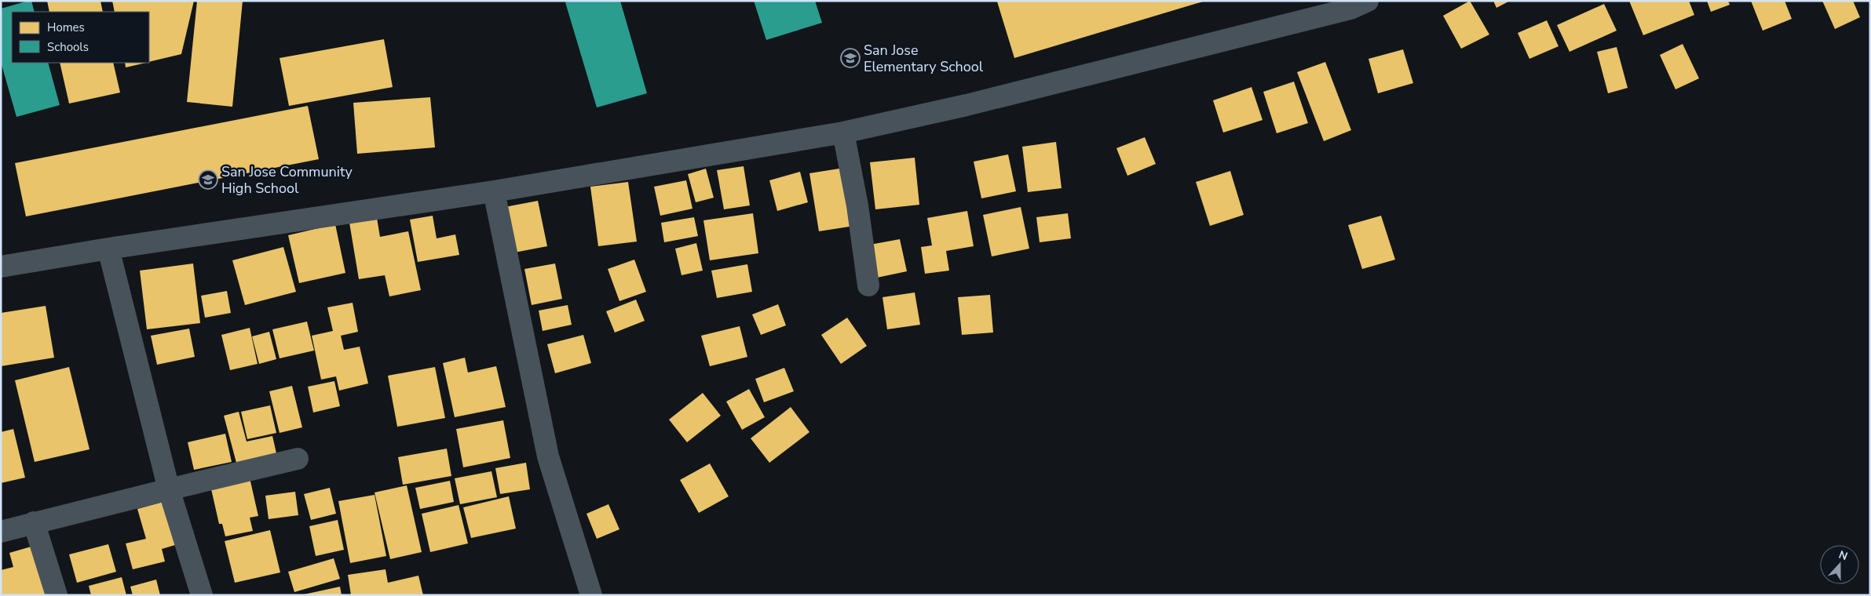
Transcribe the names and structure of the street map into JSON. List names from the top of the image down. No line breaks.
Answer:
{"places":{"school or university":["San Jose Elementary School","San Jose Community High School"]},"legend":["Homes","Schools"],"north":"top"}
